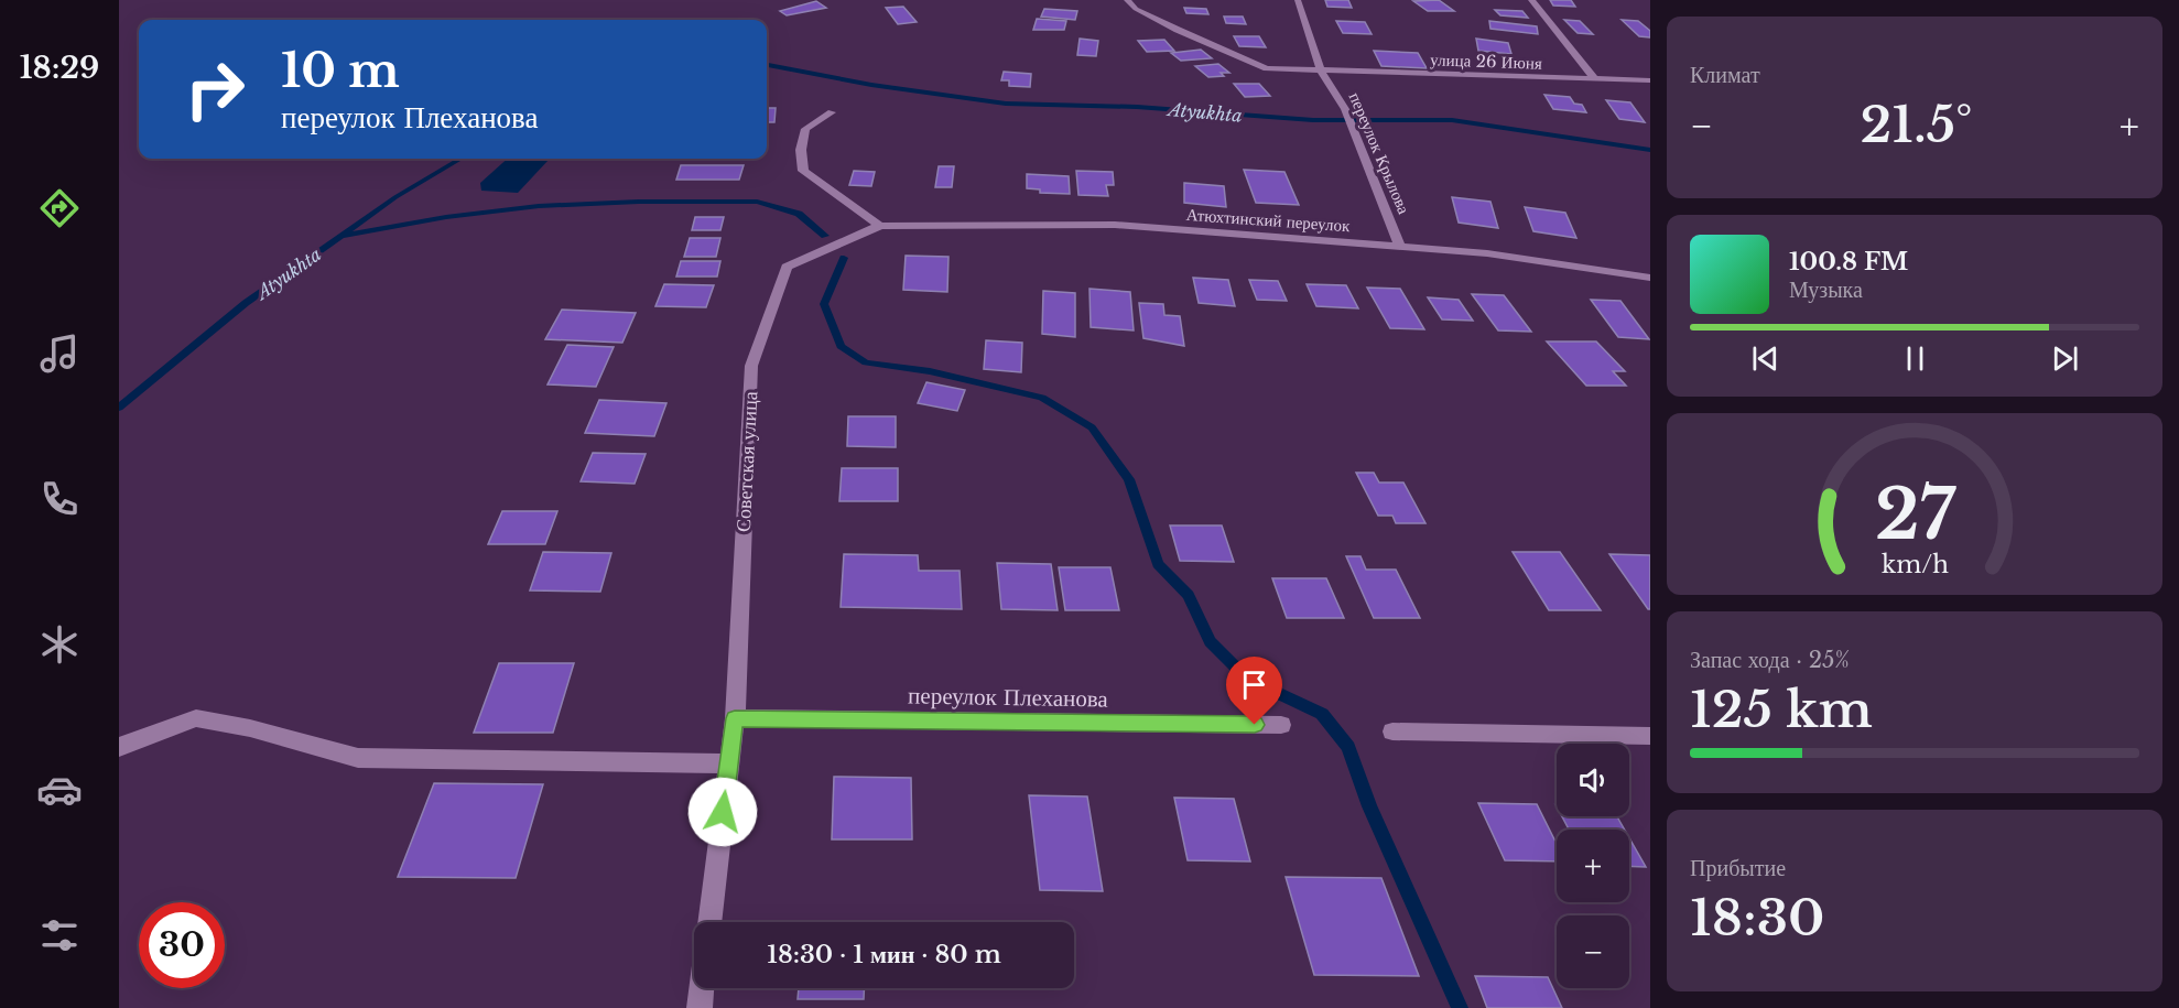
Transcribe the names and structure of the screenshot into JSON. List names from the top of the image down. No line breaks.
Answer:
{"streets":{"street":["улица 26 Июня","переулок Крылова","Атюхтинский переулок","Советская улица","переулок Плеханова"]},"crossings":[["улица 26 Июня","переулок Крылова"],["переулок Крылова","Атюхтинский переулок"],["Атюхтинский переулок","Советская улица"],["Советская улица","переулок Плеханова"]],"water":["Atyukhta"],"page":{"tabs":"18:29","tile":["Климат",["Запас хода · 25%","125 km"],["Прибытие","18:30"]],"turn":["10 m","переулок Плеханова"],"heat":["−","21.5°","+"],"song":["100.8 FM","Музыка"],"map_buttons":["+","−"],"limit":"30","trip":"18:30 · 1 мин · 80 m","gauge":["27","km/h"]}}
